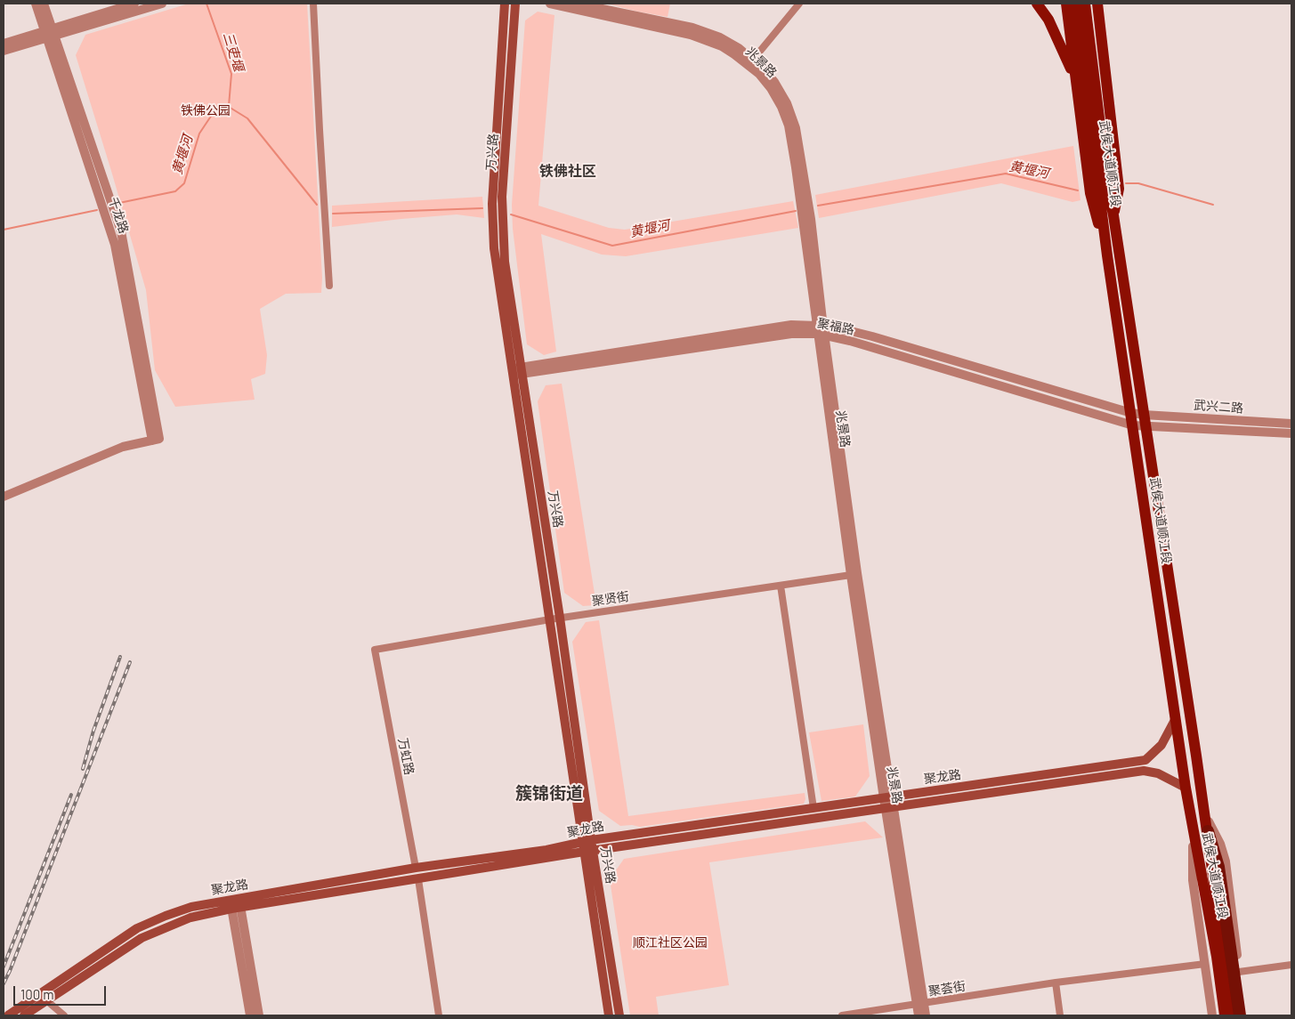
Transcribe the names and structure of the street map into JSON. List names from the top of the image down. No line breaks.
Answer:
{"streets":{"main road":["万兴路","武侯大道顺江段","聚龙路"],"street":["兆景路","千龙路","聚福路","武兴二路","聚贤街","万虹路","聚荟街"]},"crossings":[["兆景路","聚福路"],["兆景路","聚贤街"],["兆景路","聚龙路"],["兆景路","聚荟街"],["万兴路","聚福路"],["万兴路","聚贤街"],["万兴路","聚龙路"],["武侯大道顺江段","聚福路"],["武侯大道顺江段","武兴二路"],["武侯大道顺江段","聚龙路"],["聚福路","武兴二路"],["聚贤街","万虹路"],["万虹路","聚龙路"]],"districts":["铁佛社区","簇锦街道"],"water":["三吏堰","黄堰河"],"parks":["铁佛公园","顺江社区公园"],"scale_bar":"100 m"}
